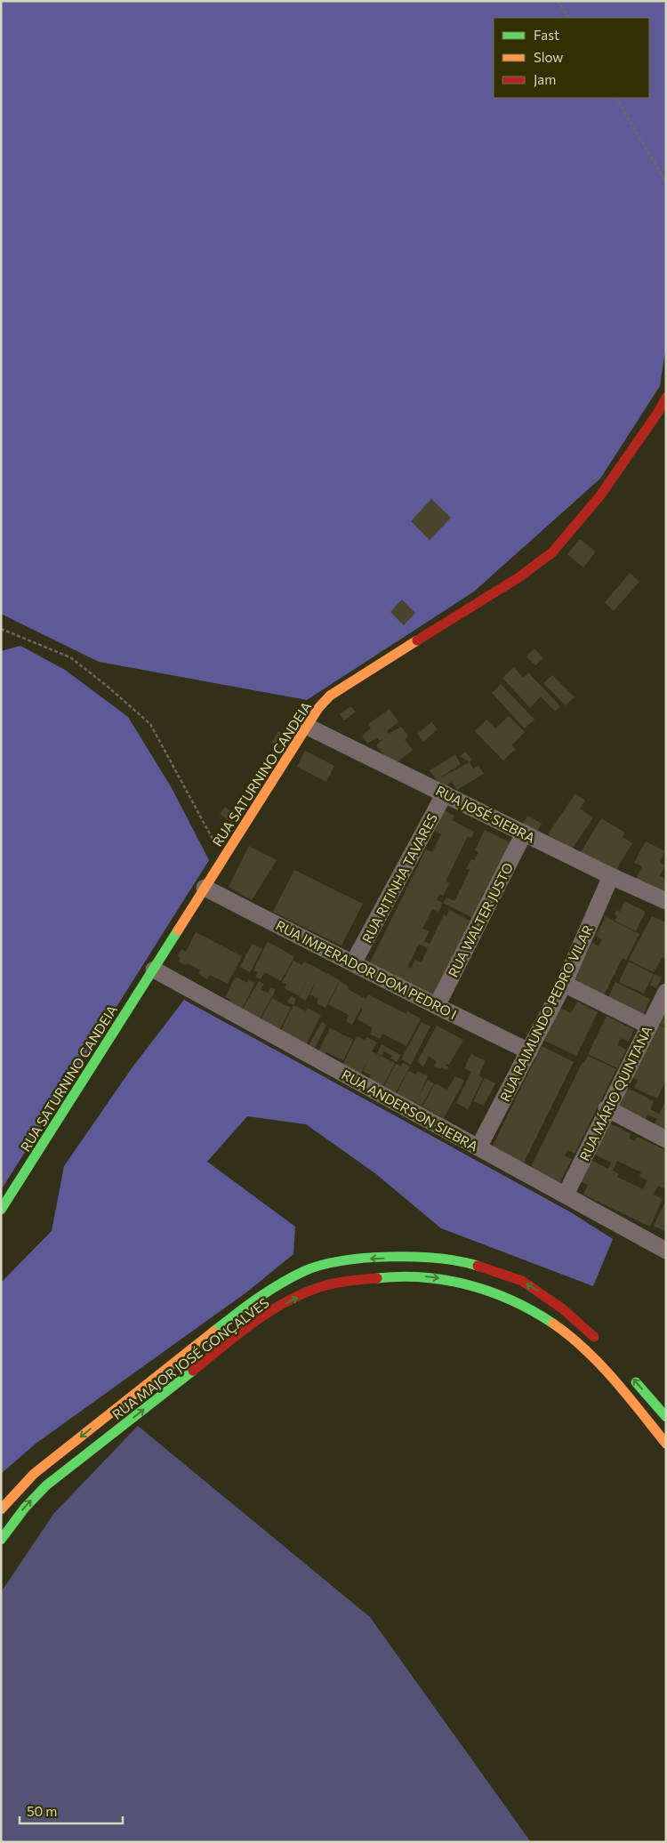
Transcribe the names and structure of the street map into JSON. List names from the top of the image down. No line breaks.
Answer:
{"streets":{"street":["RUA SATURNINO CANDEIA","RUA JOSÉ SIEBRA","RUA RITINHA TAVARES","RUA WALTER JUSTO","RUA IMPERADOR DOM PEDRO I","RUA RAIMUNDO PEDRO VILAR","RUA MÁRIO QUINTANA","RUA ANDERSON SIEBRA","RUA MAJOR JOSÉ GONÇALVES"]},"crossings":[["RUA SATURNINO CANDEIA","RUA JOSÉ SIEBRA"],["RUA SATURNINO CANDEIA","RUA IMPERADOR DOM PEDRO I"],["RUA SATURNINO CANDEIA","RUA ANDERSON SIEBRA"],["RUA JOSÉ SIEBRA","RUA RITINHA TAVARES"],["RUA JOSÉ SIEBRA","RUA WALTER JUSTO"],["RUA JOSÉ SIEBRA","RUA RAIMUNDO PEDRO VILAR"],["RUA RITINHA TAVARES","RUA IMPERADOR DOM PEDRO I"],["RUA WALTER JUSTO","RUA IMPERADOR DOM PEDRO I"],["RUA IMPERADOR DOM PEDRO I","RUA RAIMUNDO PEDRO VILAR"],["RUA RAIMUNDO PEDRO VILAR","RUA ANDERSON SIEBRA"],["RUA MÁRIO QUINTANA","RUA ANDERSON SIEBRA"]],"legend":["Fast","Slow","Jam"],"scale_bar":"50 m"}
